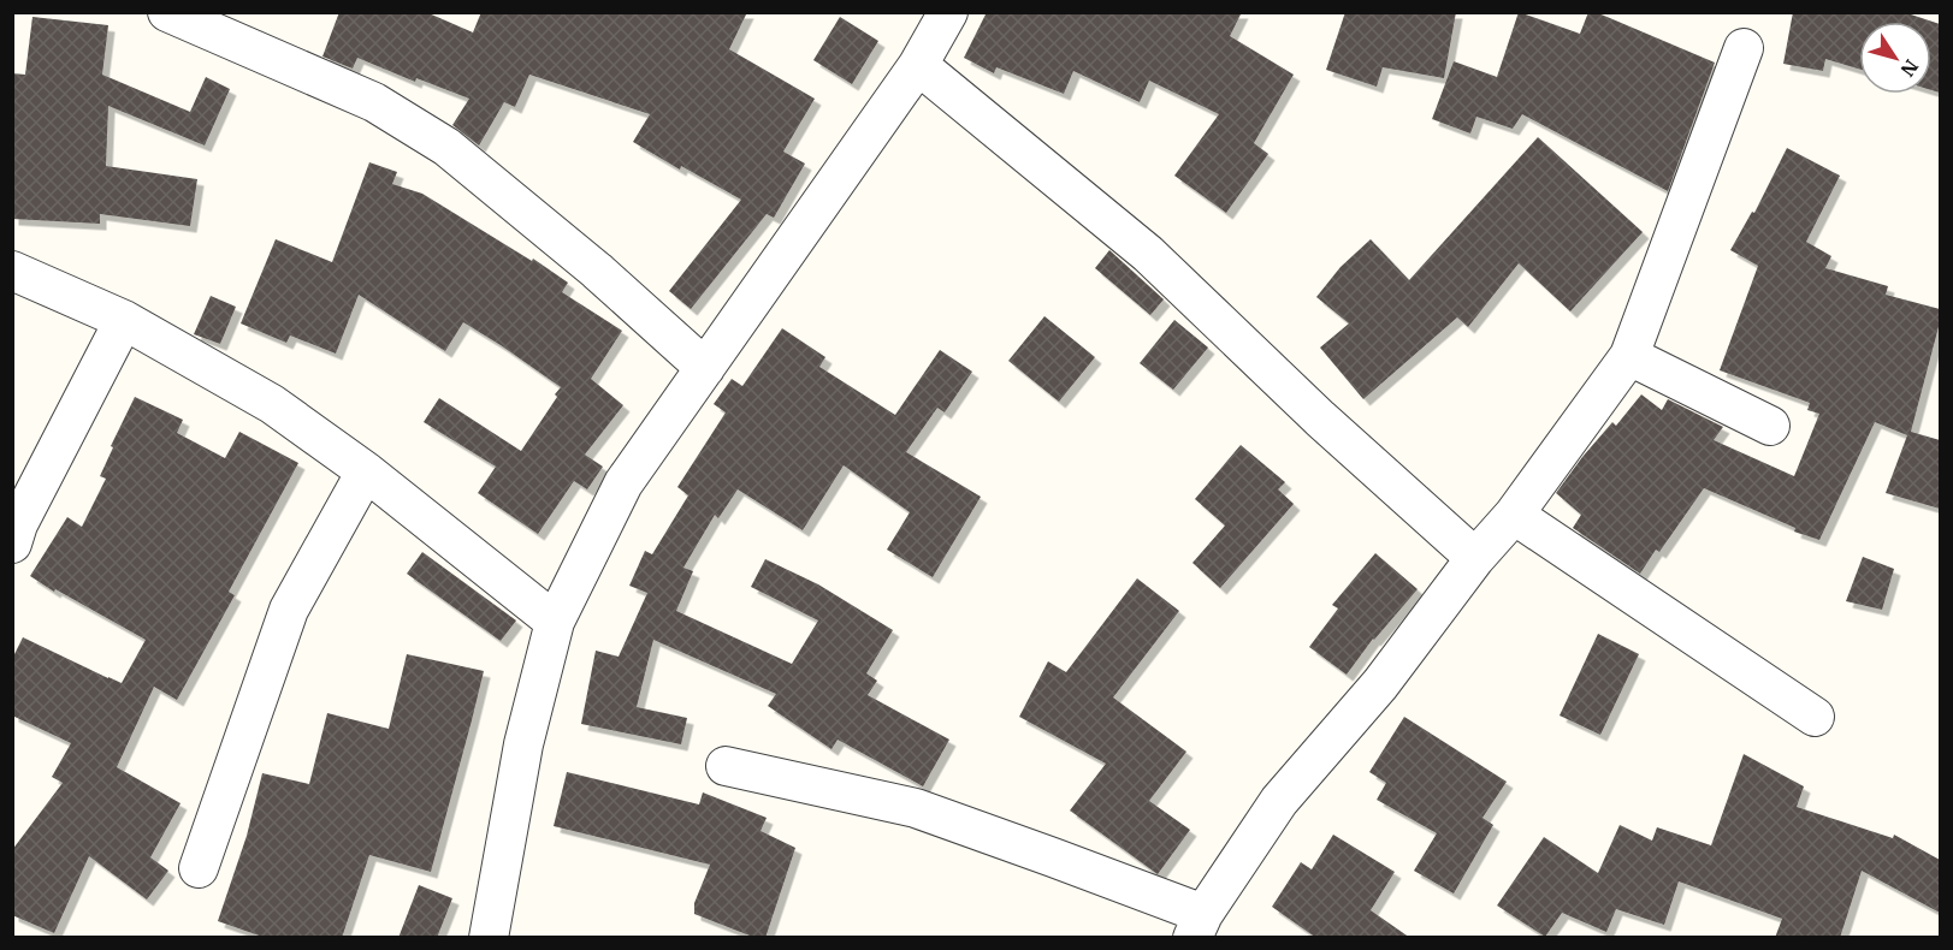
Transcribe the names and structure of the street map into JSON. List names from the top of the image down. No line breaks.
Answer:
{"north":"bottom right"}
